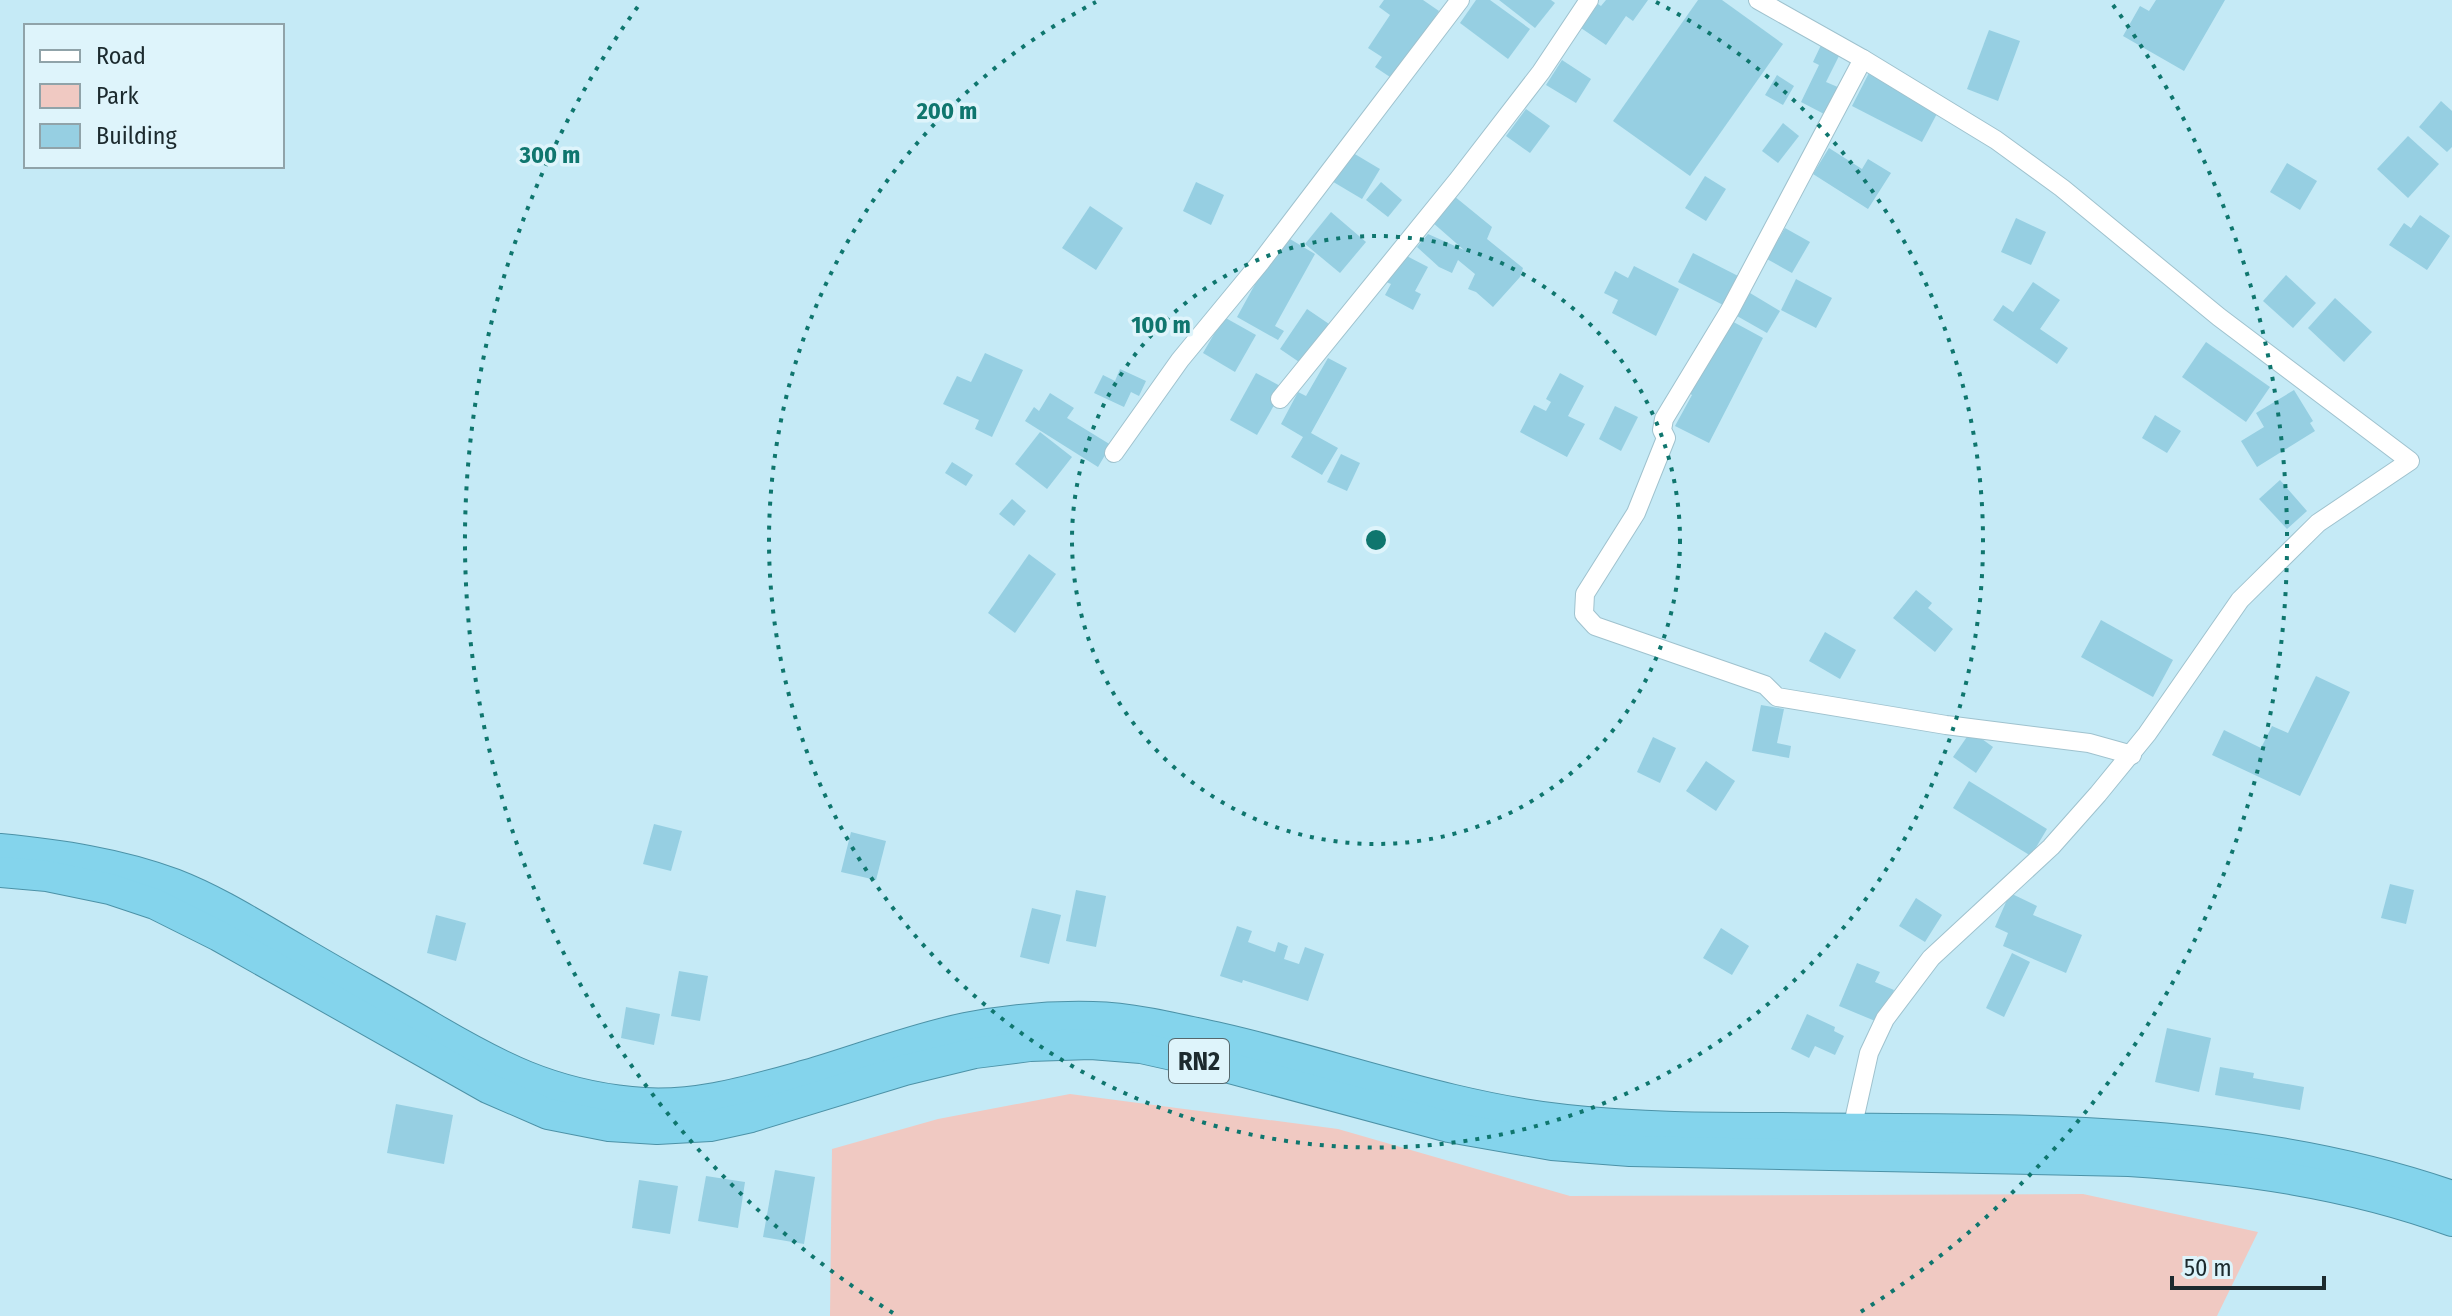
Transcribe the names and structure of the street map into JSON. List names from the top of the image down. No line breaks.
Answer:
{"streets":{"highway":["RN2"]},"legend":["Road","Park","Building"],"scale_bar":"50 m","rings":["200 m","300 m","100 m"]}
